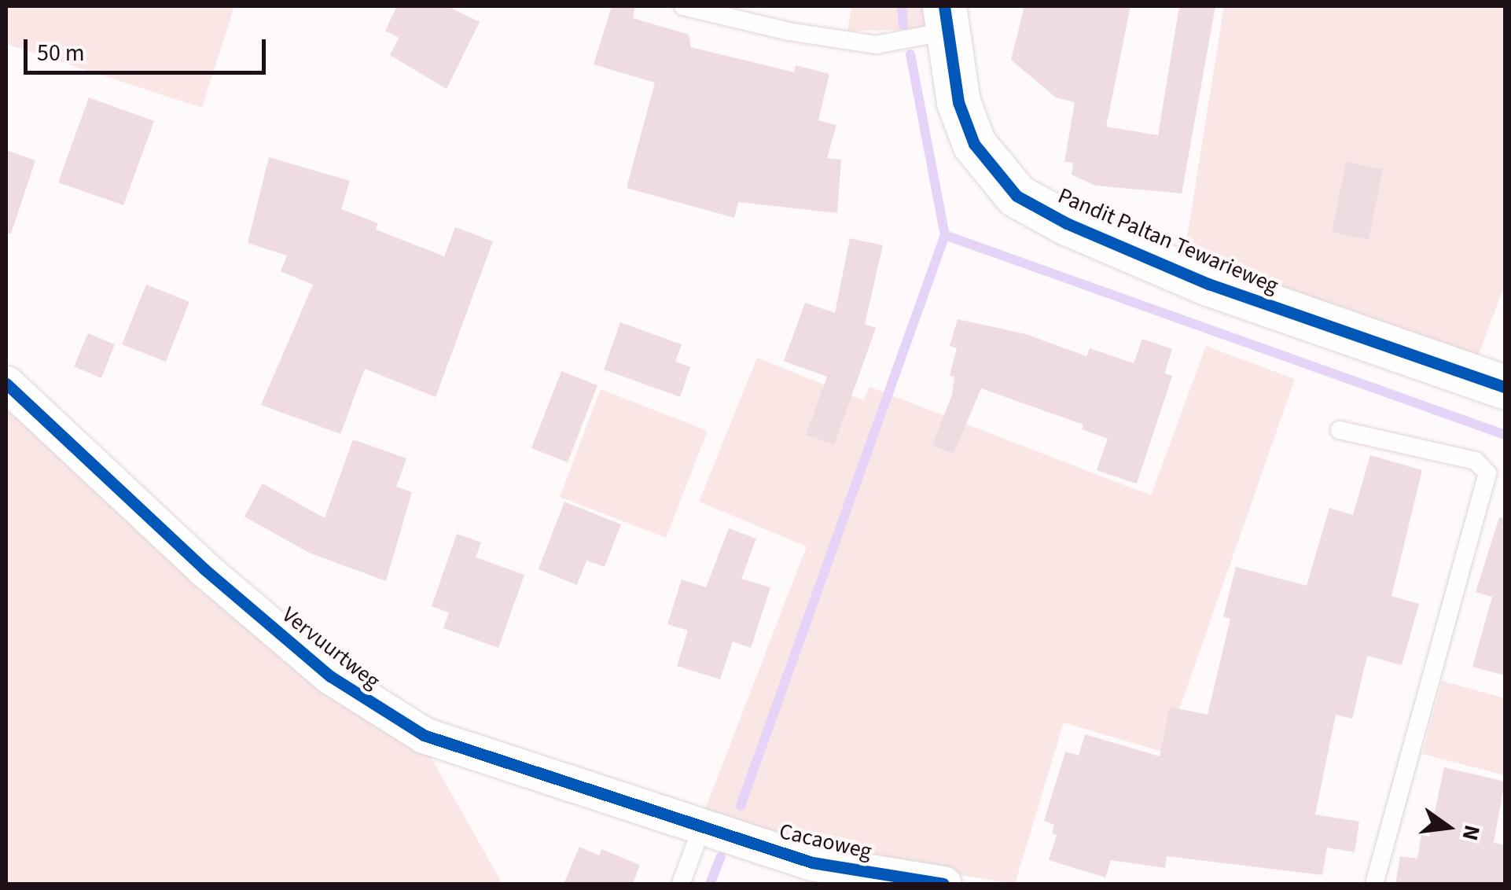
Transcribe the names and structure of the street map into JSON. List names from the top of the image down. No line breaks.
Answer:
{"streets":{"street":["Pandit Paltan Tewarieweg","Vervuurtweg","Cacaoweg"]},"crossings":[["Vervuurtweg","Cacaoweg"]],"scale_bar":"50 m","north":"right"}
